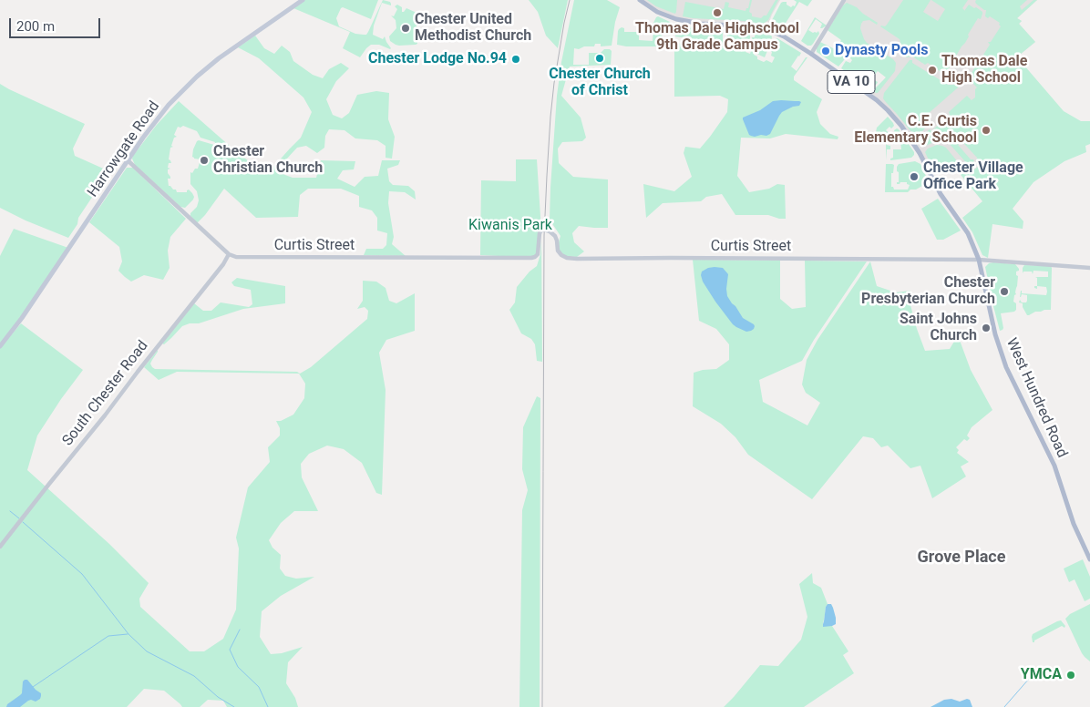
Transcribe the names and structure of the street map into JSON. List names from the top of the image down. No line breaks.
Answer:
{"streets":{"main road":["VA 10","Harrowgate Road","West Hundred Road"],"street":["Curtis Street","South Chester Road"]},"crossings":[["Curtis Street","South Chester Road"],["Curtis Street","West Hundred Road"]],"districts":["Grove Place"],"parks":["Kiwanis Park"],"places":["Thomas Dale Highschool 9th Grade Campus","Chester United Methodist Church","Dynasty Pools","Chester Church of Christ","Chester Lodge No.94","Thomas Dale High School","C.E. Curtis Elementary School","Chester Christian Church","Chester Village Office Park","Chester Presbyterian Church","Saint Johns Church","YMCA"],"scale_bar":"200 m"}
